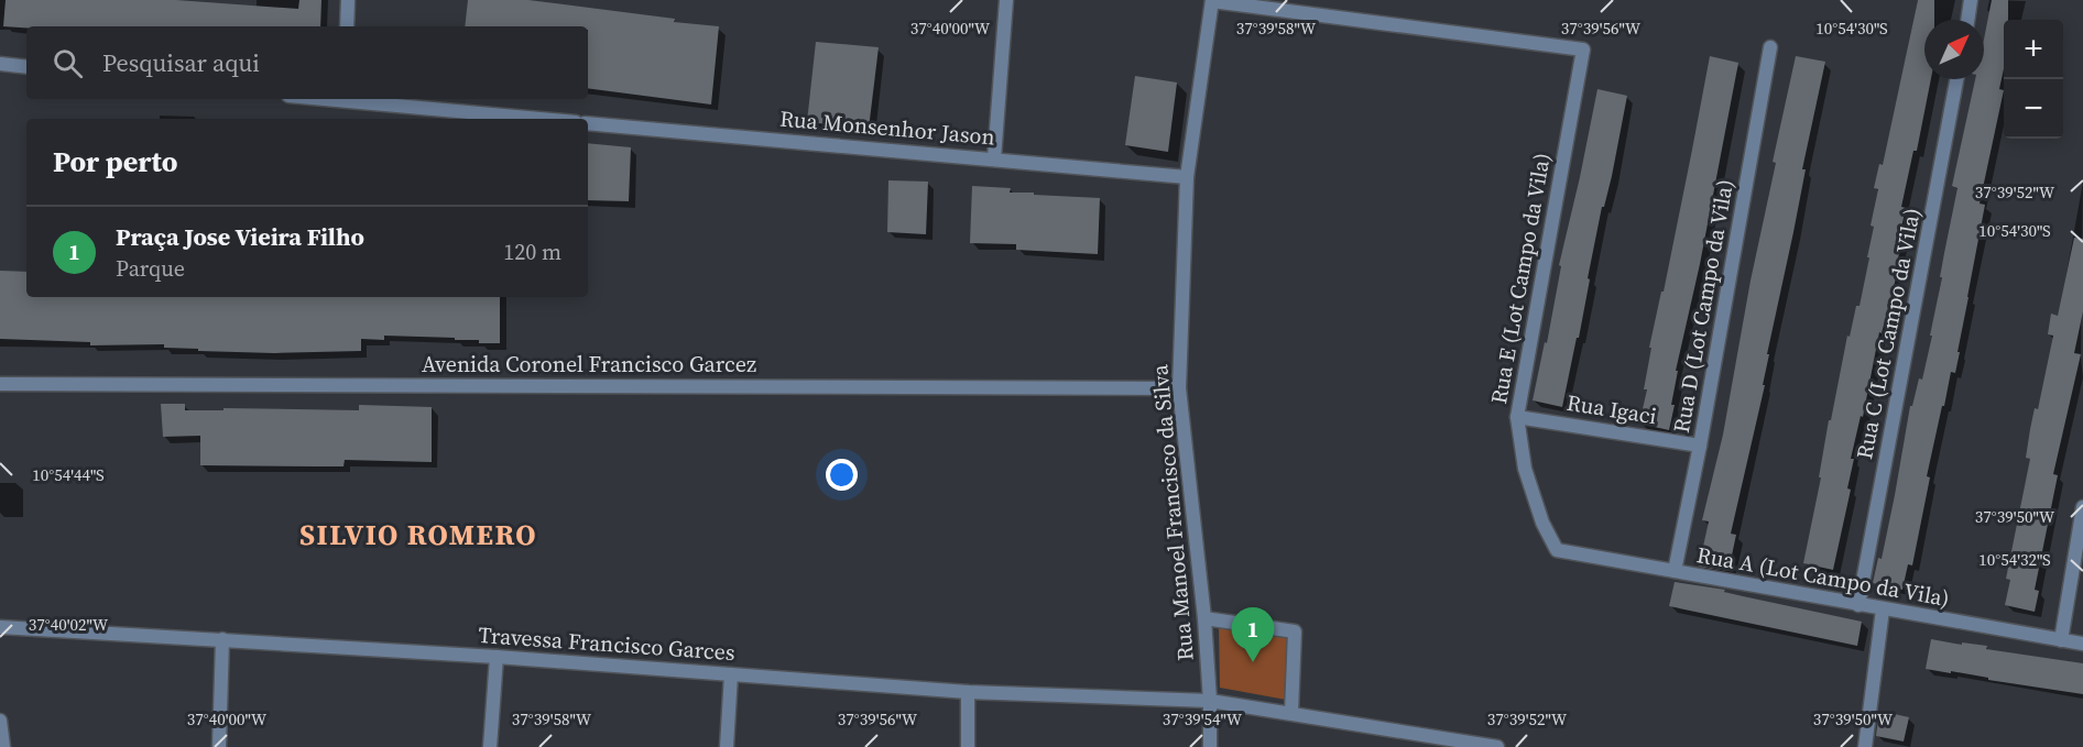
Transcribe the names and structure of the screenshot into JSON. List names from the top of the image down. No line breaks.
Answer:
{"streets":{"street":["Rua Monsenhor Jason","Rua E (Lot Campo da Vila)","Rua D (Lot Campo da Vila)","Rua C (Lot Campo da Vila)","Avenida Coronel Francisco Garcez","Rua Igaci","Rua Manoel Francisco da Silva","Rua A (Lot Campo da Vila)","Travessa Francisco Garces"]},"crossings":[["Rua Monsenhor Jason","Rua Manoel Francisco da Silva"],["Rua E (Lot Campo da Vila)","Rua Igaci"],["Rua E (Lot Campo da Vila)","Rua Manoel Francisco da Silva"],["Rua E (Lot Campo da Vila)","Rua A (Lot Campo da Vila)"],["Rua D (Lot Campo da Vila)","Rua Igaci"],["Rua D (Lot Campo da Vila)","Rua A (Lot Campo da Vila)"],["Rua C (Lot Campo da Vila)","Rua A (Lot Campo da Vila)"],["Avenida Coronel Francisco Garcez","Rua Manoel Francisco da Silva"],["Rua Manoel Francisco da Silva","Travessa Francisco Garces"]],"districts":["SILVIO ROMERO"],"north":"top right","page":{"map_buttons":["+","−"],"search":"Pesquisar aqui","heading":"Por perto","list":[{"mark":"1","name":"Praça Jose Vieira Filho","note":"Parque","value":"120 m"}],"pins":"1"},"coordinates":["37°40'00\"W","37°39'58\"W","37°39'56\"W","10°54'30\"S","37°39'52\"W","10°54'44\"S","37°39'50\"W","10°54'32\"S","37°40'02\"W","37°39'54\"W"]}
